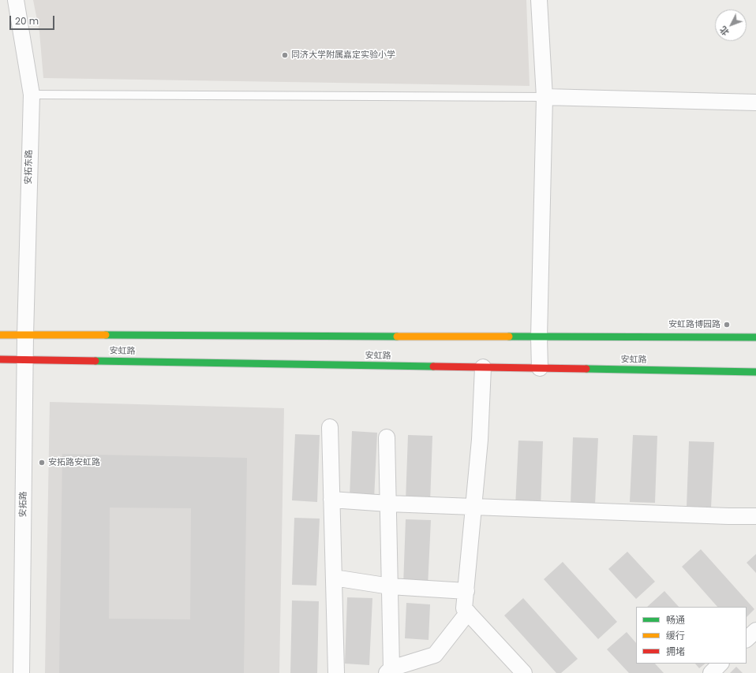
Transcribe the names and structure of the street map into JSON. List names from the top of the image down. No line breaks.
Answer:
{"streets":{"main road":["安虹路"],"street":["安拓东路","安拓路"]},"crossings":[["安拓东路","安虹路"],["安拓东路","安拓路"],["安虹路","安拓路"]],"places":["同济大学附属嘉定实验小学","安虹路博园路","安拓路安虹路"],"legend":["畅通","缓行","拥堵"],"scale_bar":"20 m","north":"bottom left"}
